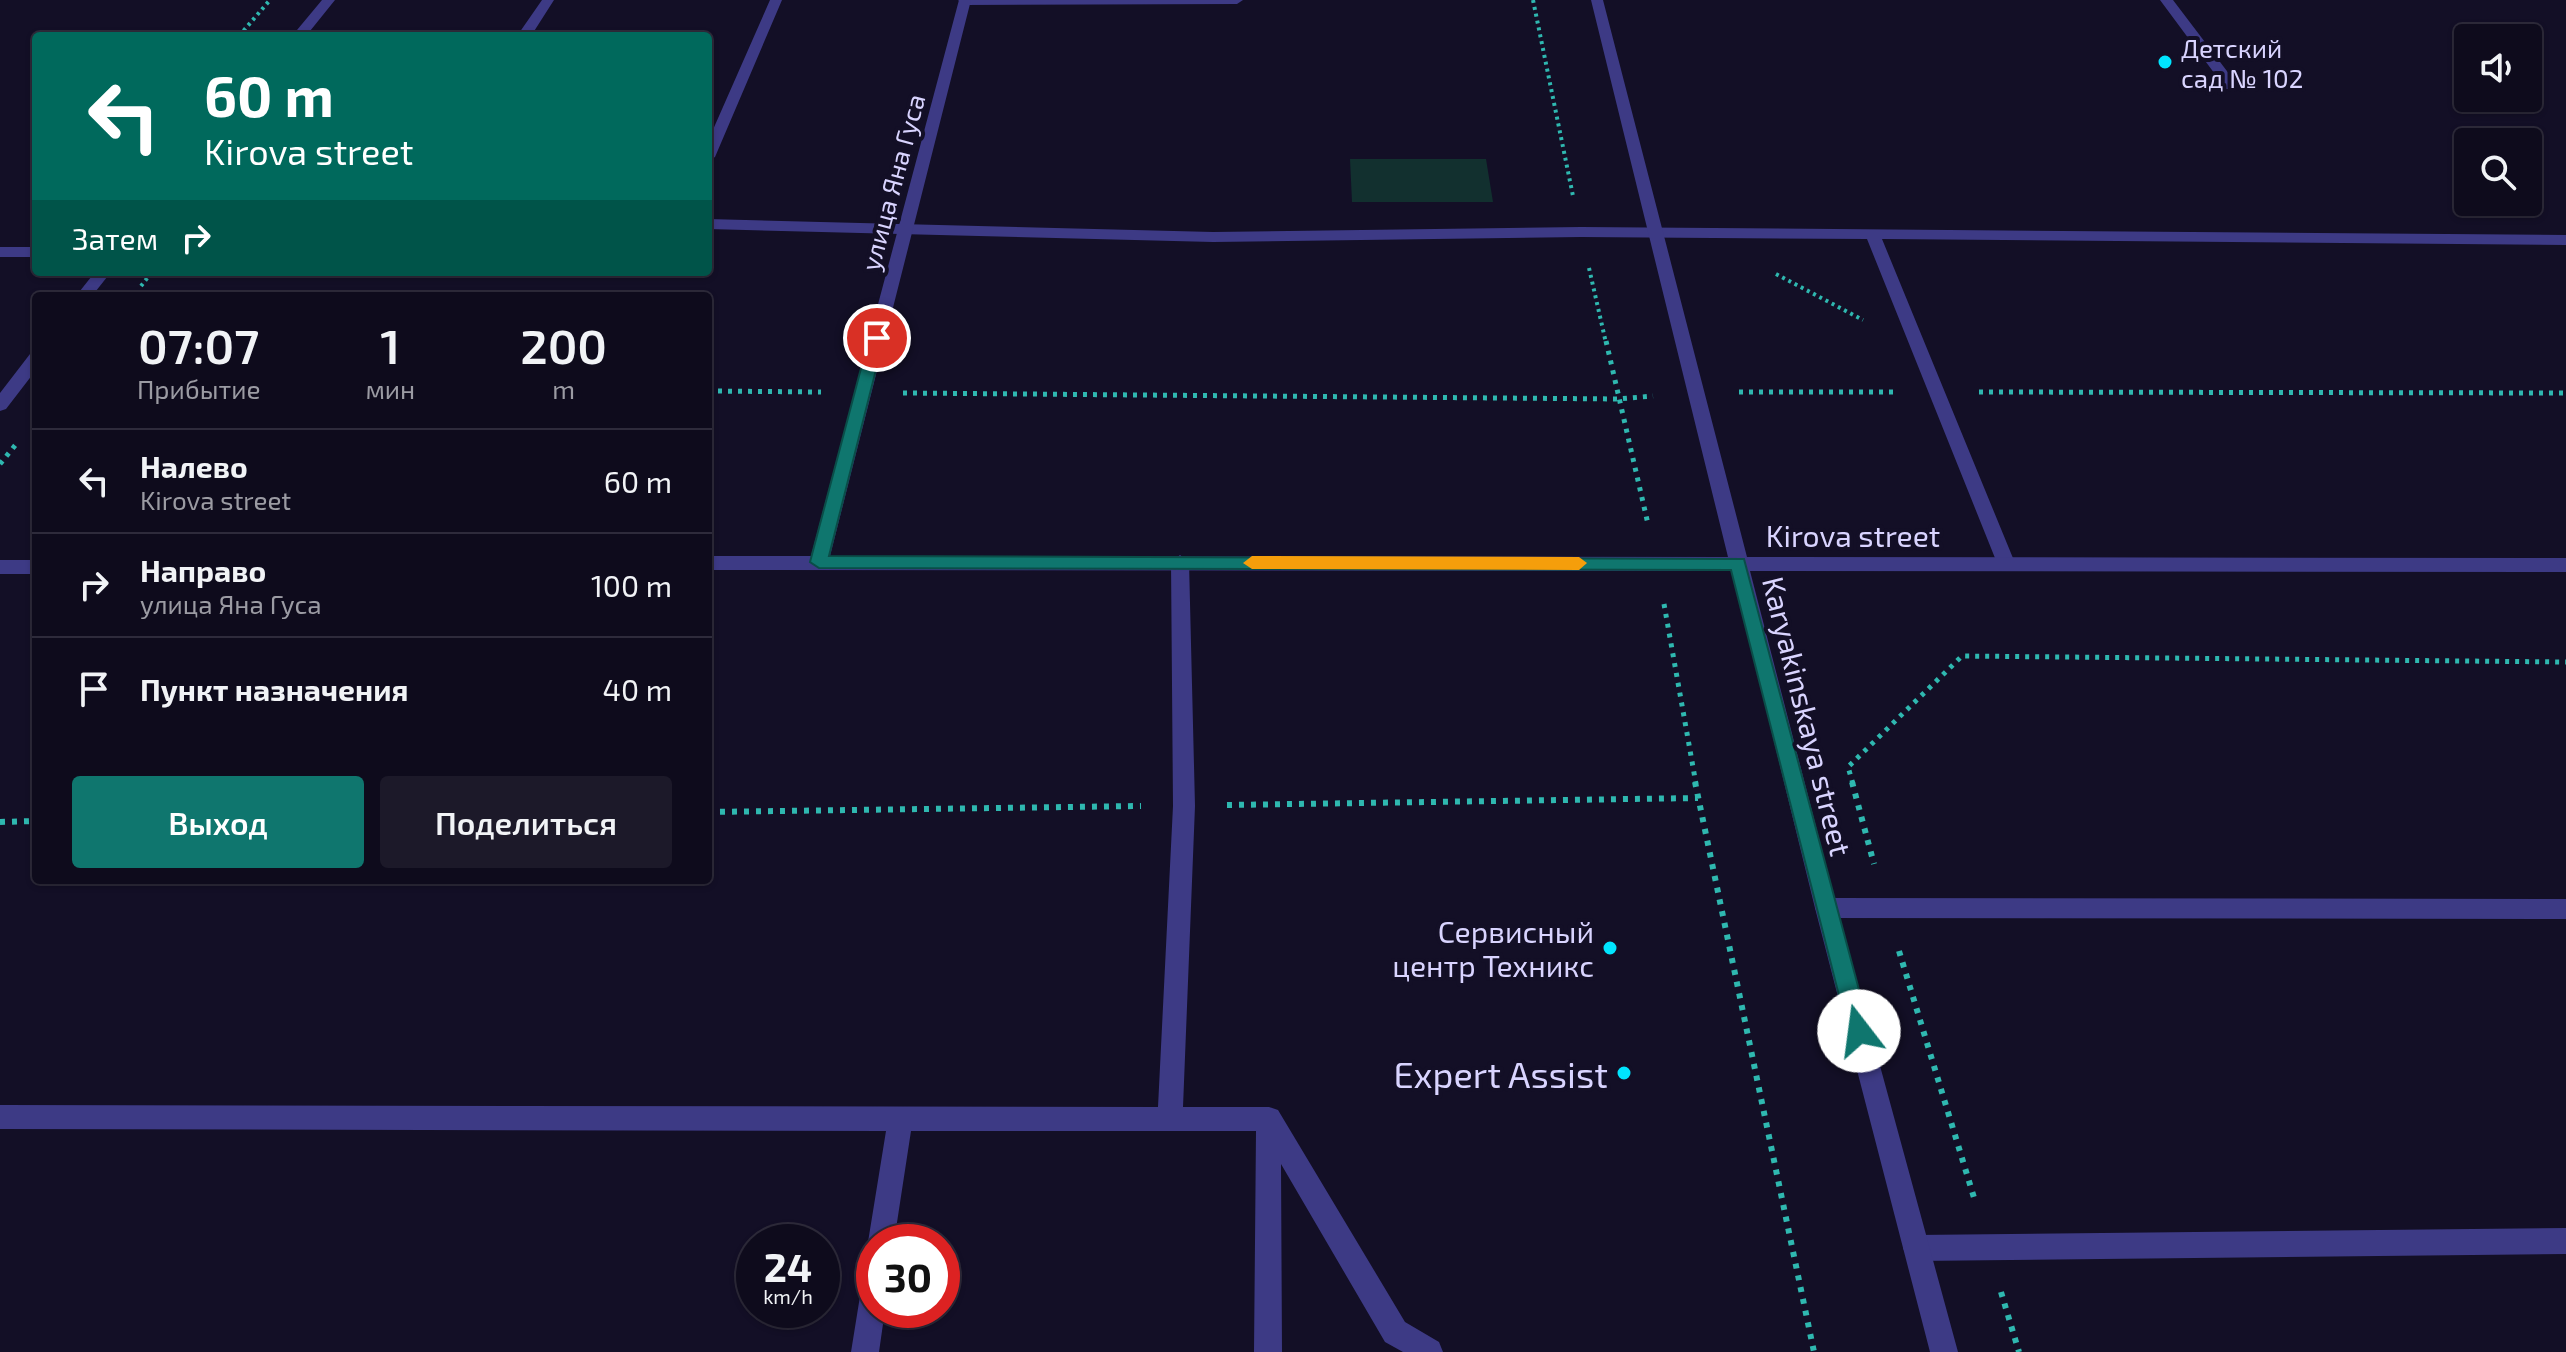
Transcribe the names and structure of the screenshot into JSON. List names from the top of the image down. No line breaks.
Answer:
{"streets":{"street":["улица Яна Гуса","Kirova street","Karyakinskaya street"]},"crossings":[["улица Яна Гуса","Kirova street"],["Kirova street","Karyakinskaya street"]],"places":["Детский сад № 102","Сервисный центр Техникс","Expert Assist"],"page":{"turn":["60 m","Kirova street"],"then":"Затем","eta":["07:07","Прибытие","1","мин","200","m"],"list":[{"name":"Налево","note":"Kirova street","value":"60 m"},{"name":"Направо","note":"улица Яна Гуса","value":"100 m"},{"name":"Пункт назначения","value":"40 m"}],"buttons":["Выход","Поделиться"],"speed":"24 km/h","limit":"30"}}
